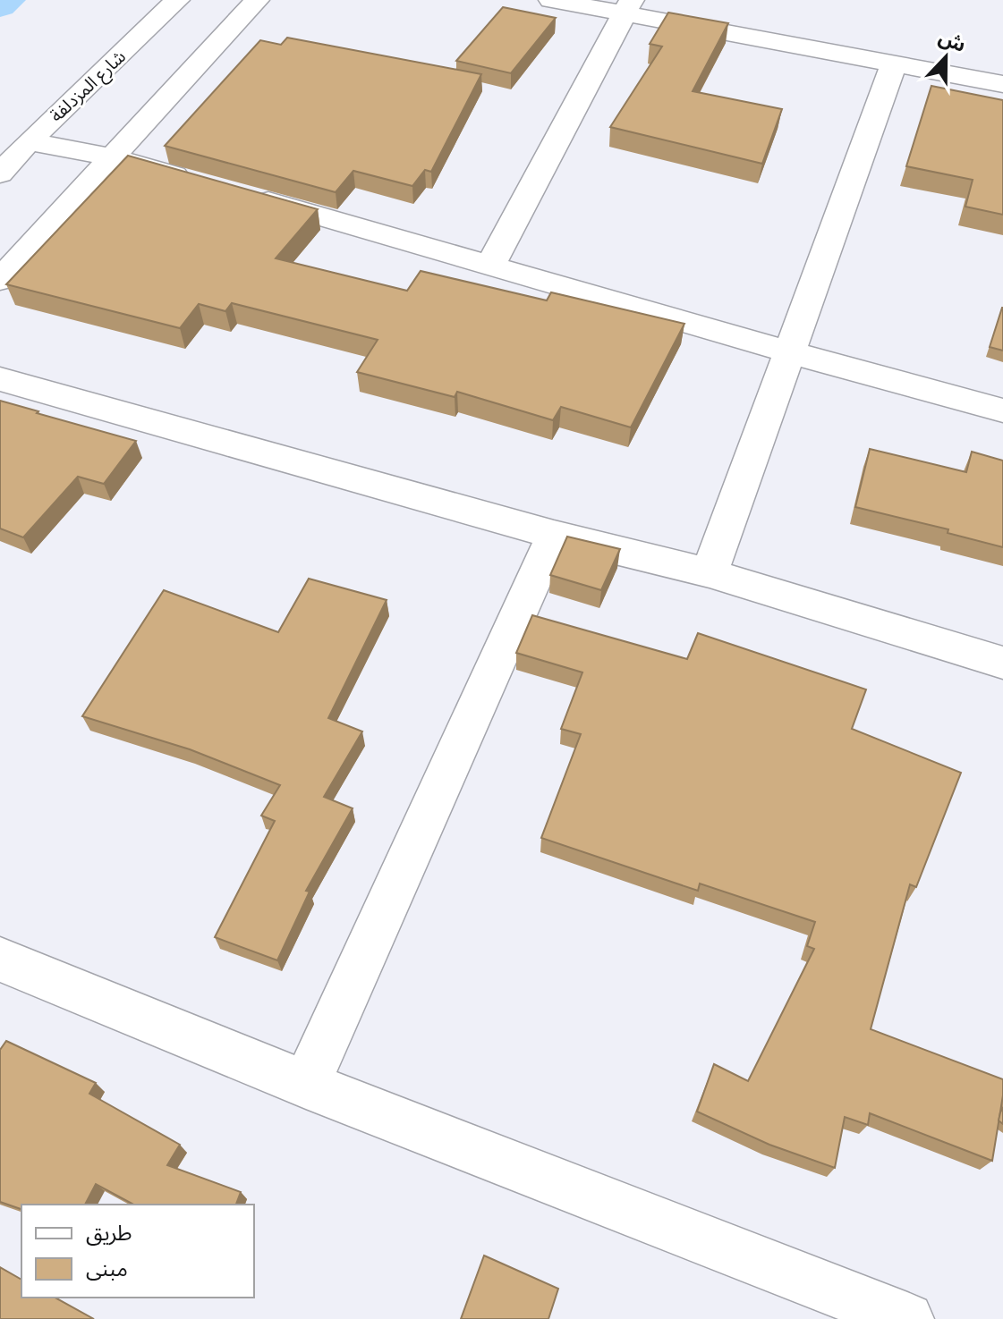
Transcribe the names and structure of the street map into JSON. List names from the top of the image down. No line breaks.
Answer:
{"streets":{"street":["شارع المزدلفة"]},"legend":["طريق","مبنى"],"north":"top"}
